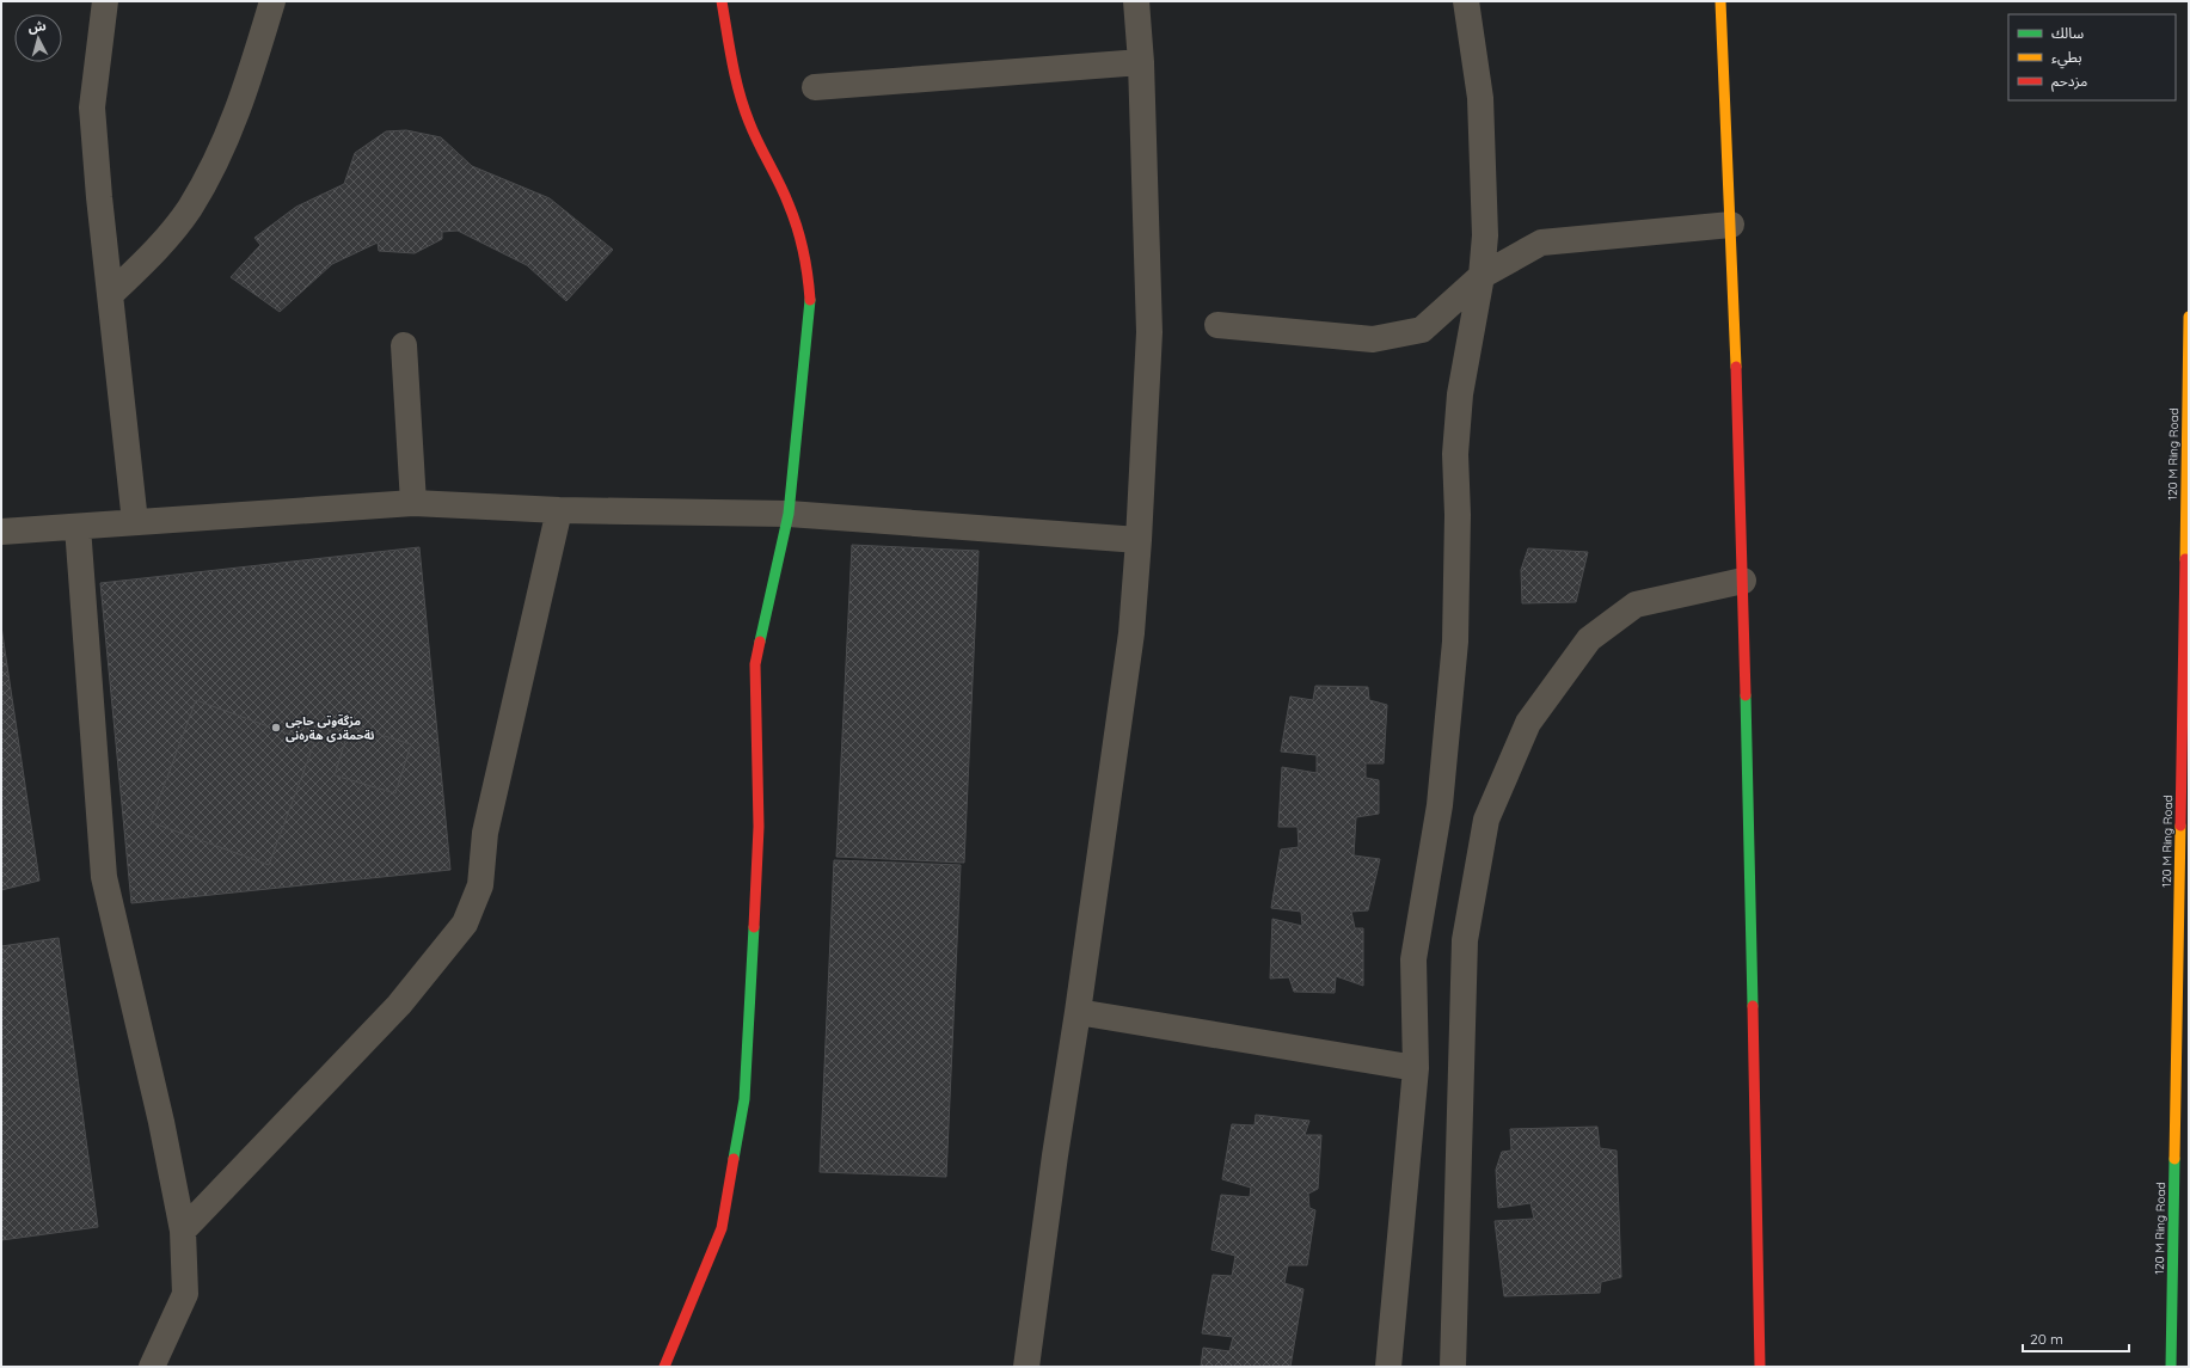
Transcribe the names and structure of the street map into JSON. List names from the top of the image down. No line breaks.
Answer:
{"streets":{"main road":["120 M Ring Road"]},"places":["مزگةوتی حاجی ئةحمةدی هةرەنی"],"legend":["سالك","بطيء","مزدحم"],"scale_bar":"20 m","north":"top"}
